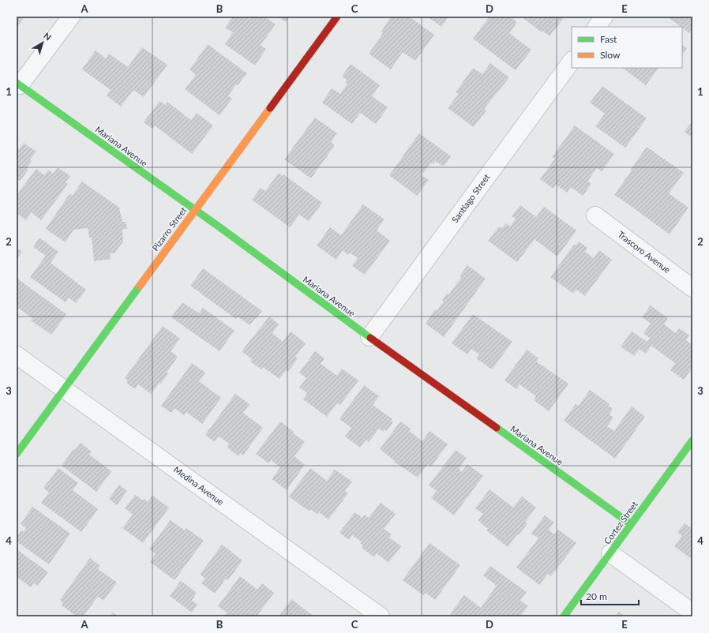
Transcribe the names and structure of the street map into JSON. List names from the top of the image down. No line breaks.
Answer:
{"streets":{"street":["Mariana Avenue","Santiago Street","Pizarro Street","Trascoro Avenue","Medina Avenue","Cortez Street"]},"crossings":[["Mariana Avenue","Santiago Street"],["Mariana Avenue","Pizarro Street"],["Mariana Avenue","Cortez Street"],["Pizarro Street","Medina Avenue"]],"legend":["Fast","Slow"],"scale_bar":"20 m","north":"top right","grid":{"columns":["A","B","C","D","E"],"rows":["1","2","3","4"]}}
